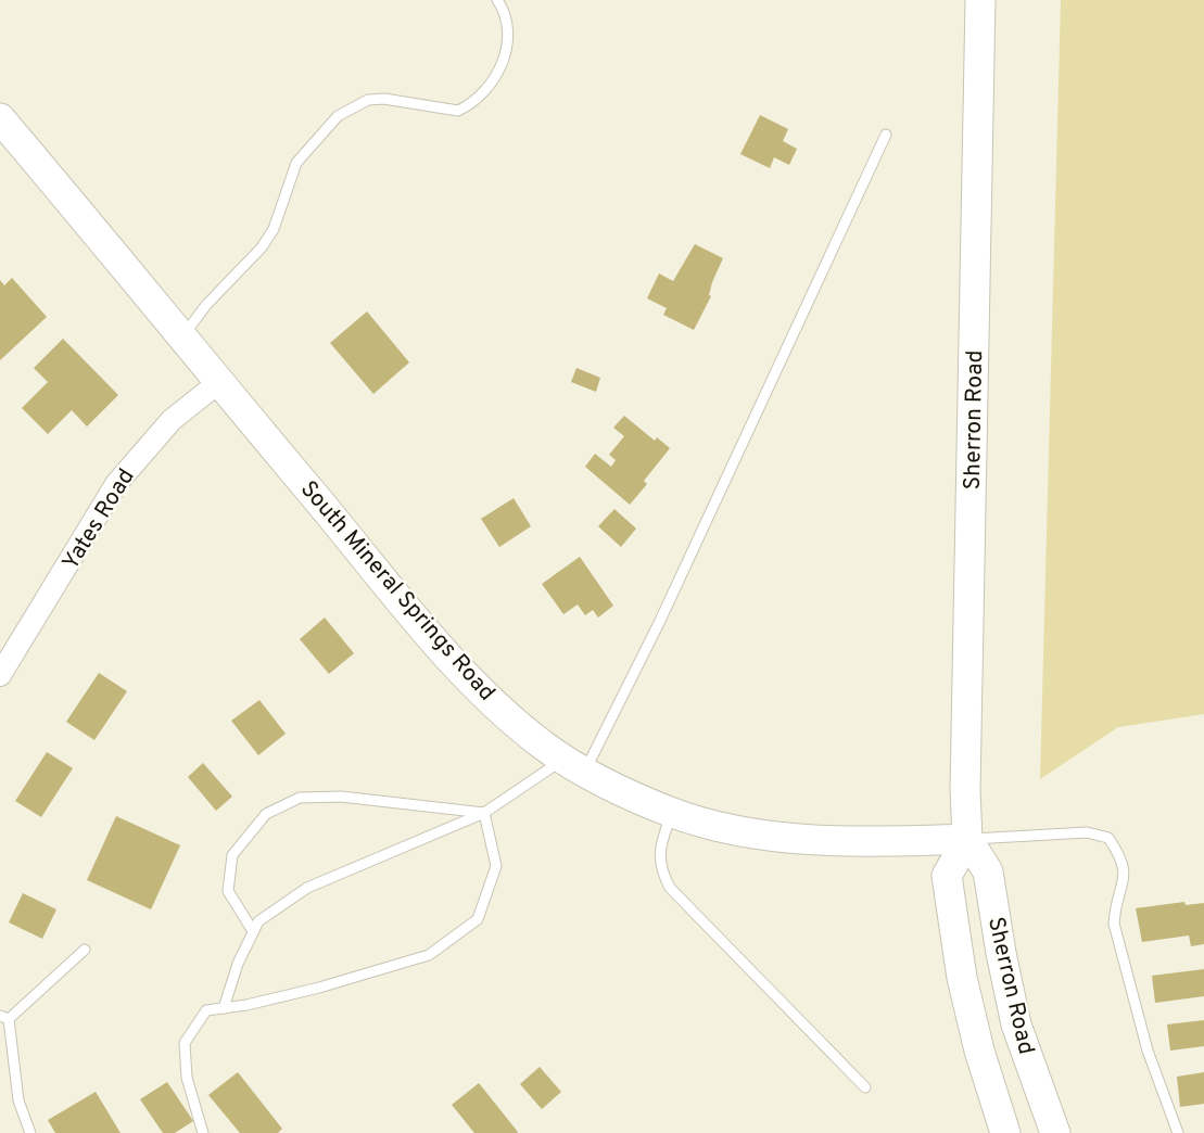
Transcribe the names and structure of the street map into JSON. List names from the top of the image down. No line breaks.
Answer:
{"streets":{"main road":["Sherron Road","South Mineral Springs Road"],"street":["Yates Road"]},"crossings":[["Sherron Road","South Mineral Springs Road"],["Yates Road","South Mineral Springs Road"]]}
